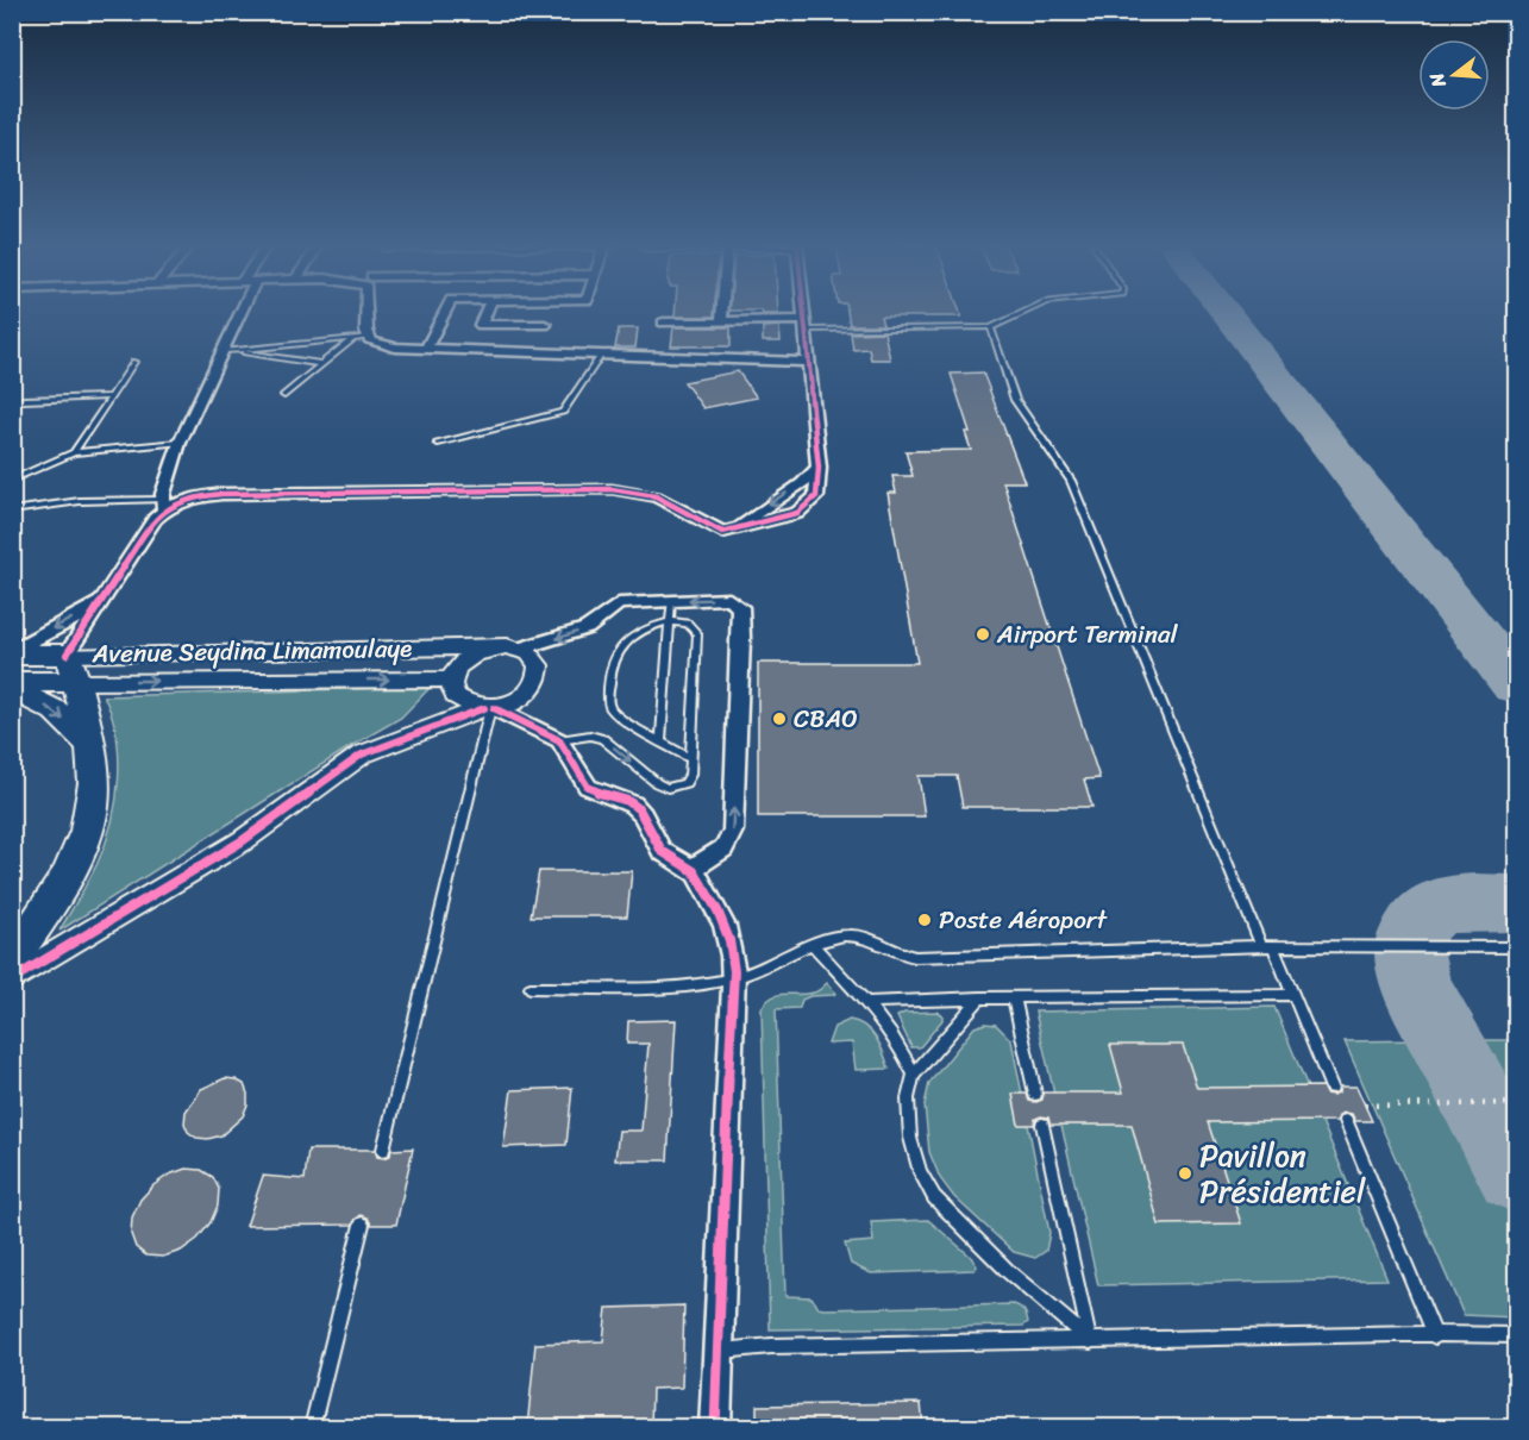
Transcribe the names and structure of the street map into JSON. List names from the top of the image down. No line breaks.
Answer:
{"streets":{"highway":["Avenue Seydina Limamoulaye"]},"places":["Airport Terminal","CBAO","Poste Aéroport","Pavillon Présidentiel"],"north":"left"}
